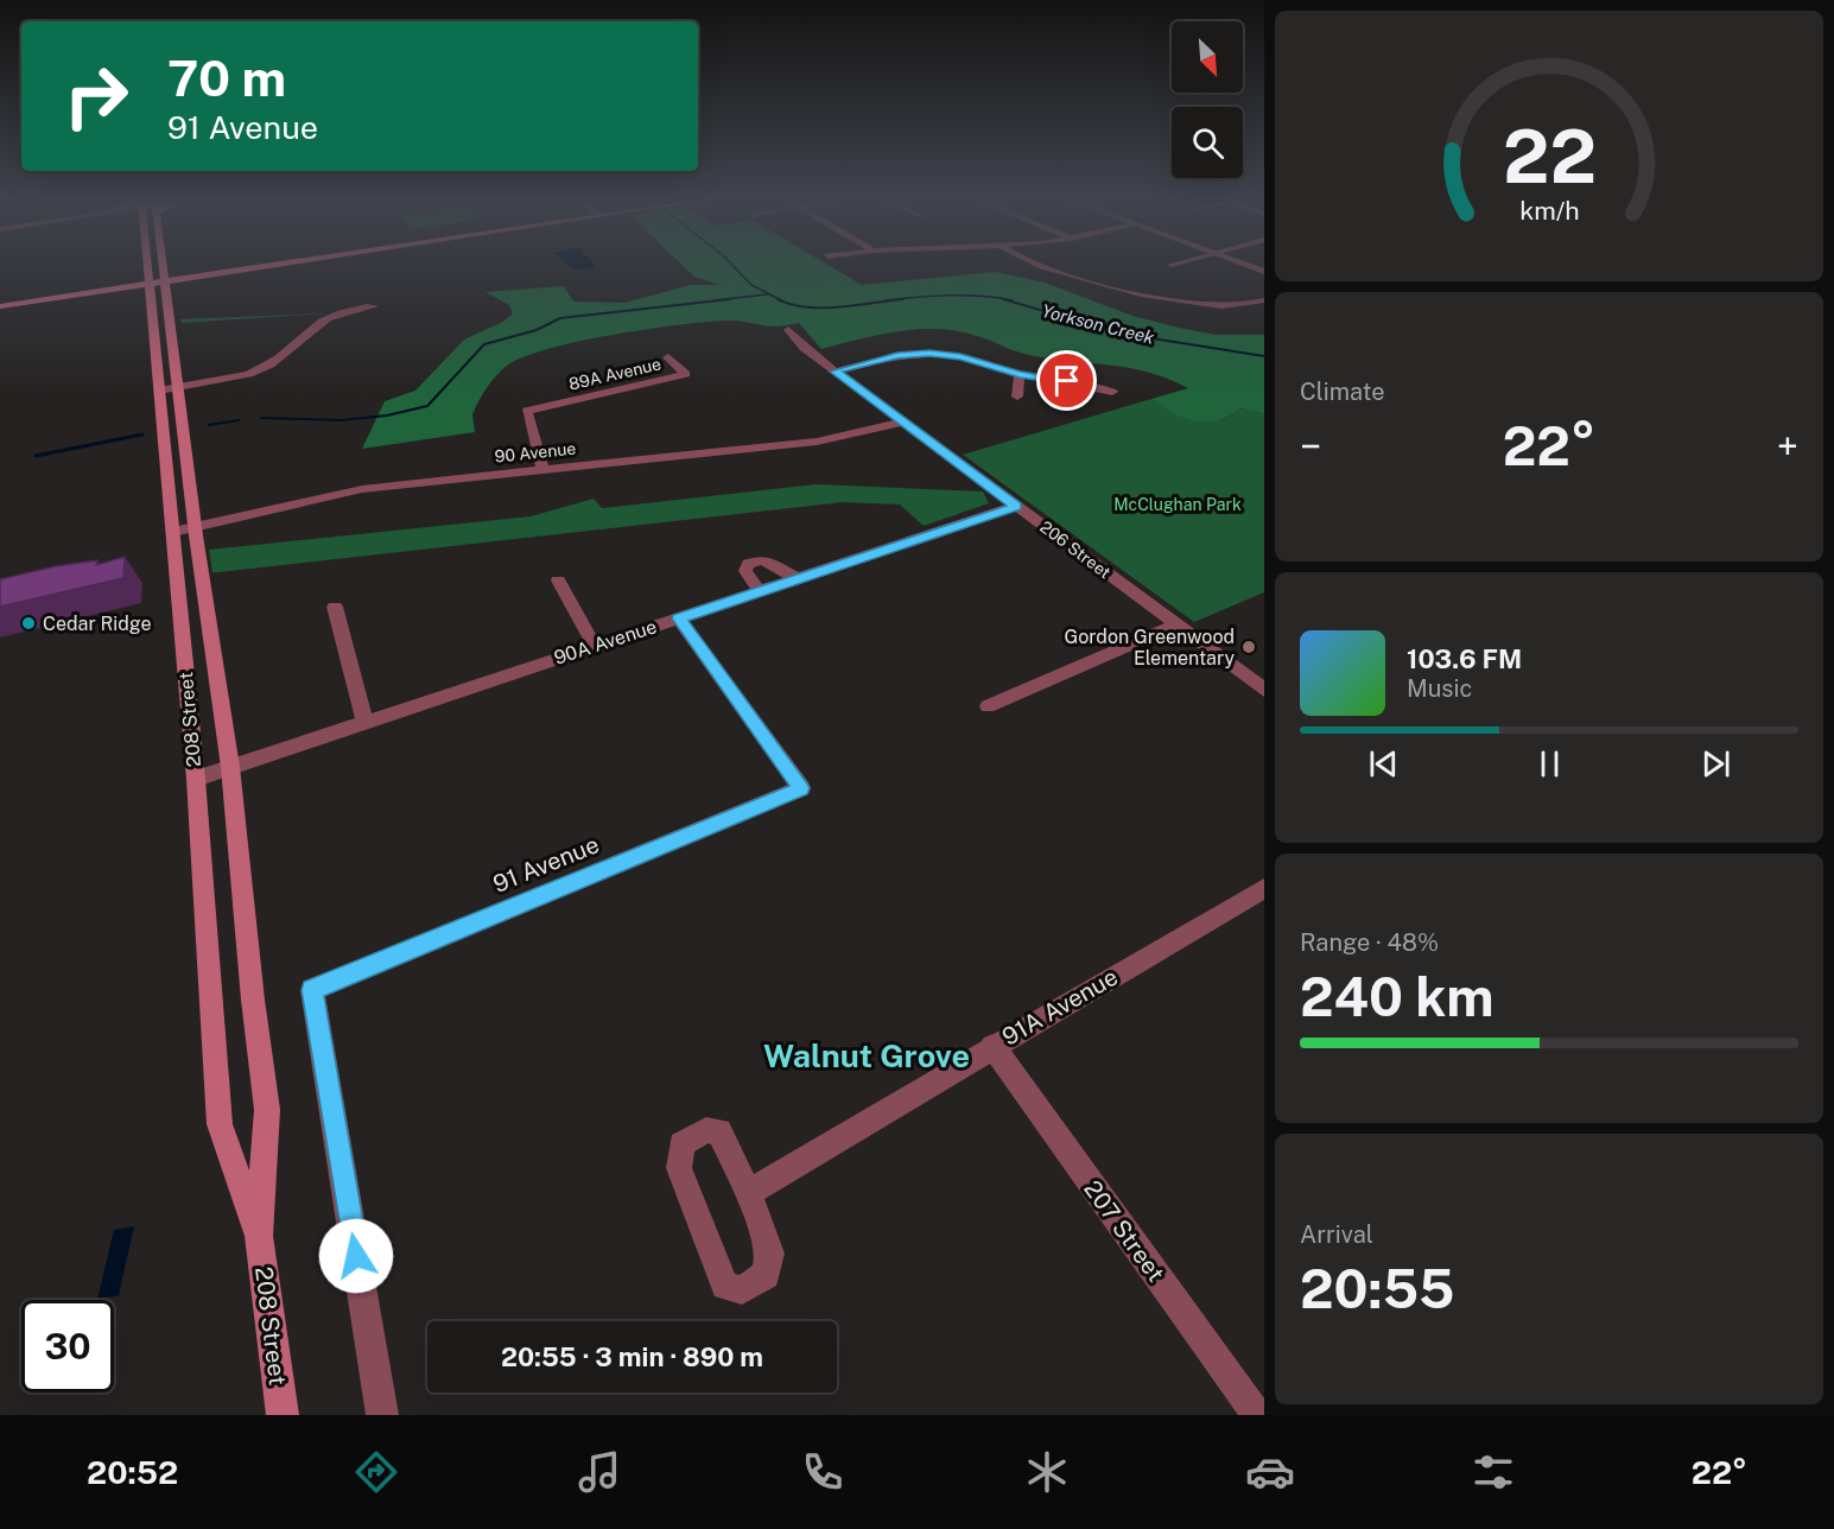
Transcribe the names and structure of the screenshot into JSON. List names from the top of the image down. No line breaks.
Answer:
{"streets":{"main road":["208 Street"],"street":["89A Avenue","90 Avenue","206 Street","90A Avenue","91 Avenue","91A Avenue","207 Street"]},"crossings":[["89A Avenue","90 Avenue"],["90 Avenue","206 Street"],["90 Avenue","208 Street"],["206 Street","90A Avenue"],["90A Avenue","208 Street"],["90A Avenue","91 Avenue"],["91A Avenue","207 Street"]],"districts":["Walnut Grove"],"water":["Yorkson Creek"],"parks":["McClughan Park"],"places":["Cedar Ridge","Gordon Greenwood Elementary"],"north":"bottom right","page":{"turn":["70 m","91 Avenue"],"tile":["Climate",["Range · 48%","240 km"],["Arrival","20:55"]],"heat":["−","22°","+"],"song":["103.6 FM","Music"],"limit":"30","trip":"20:55 · 3 min · 890 m","tabs":["20:52","22°"],"gauge":["22","km/h"]}}
